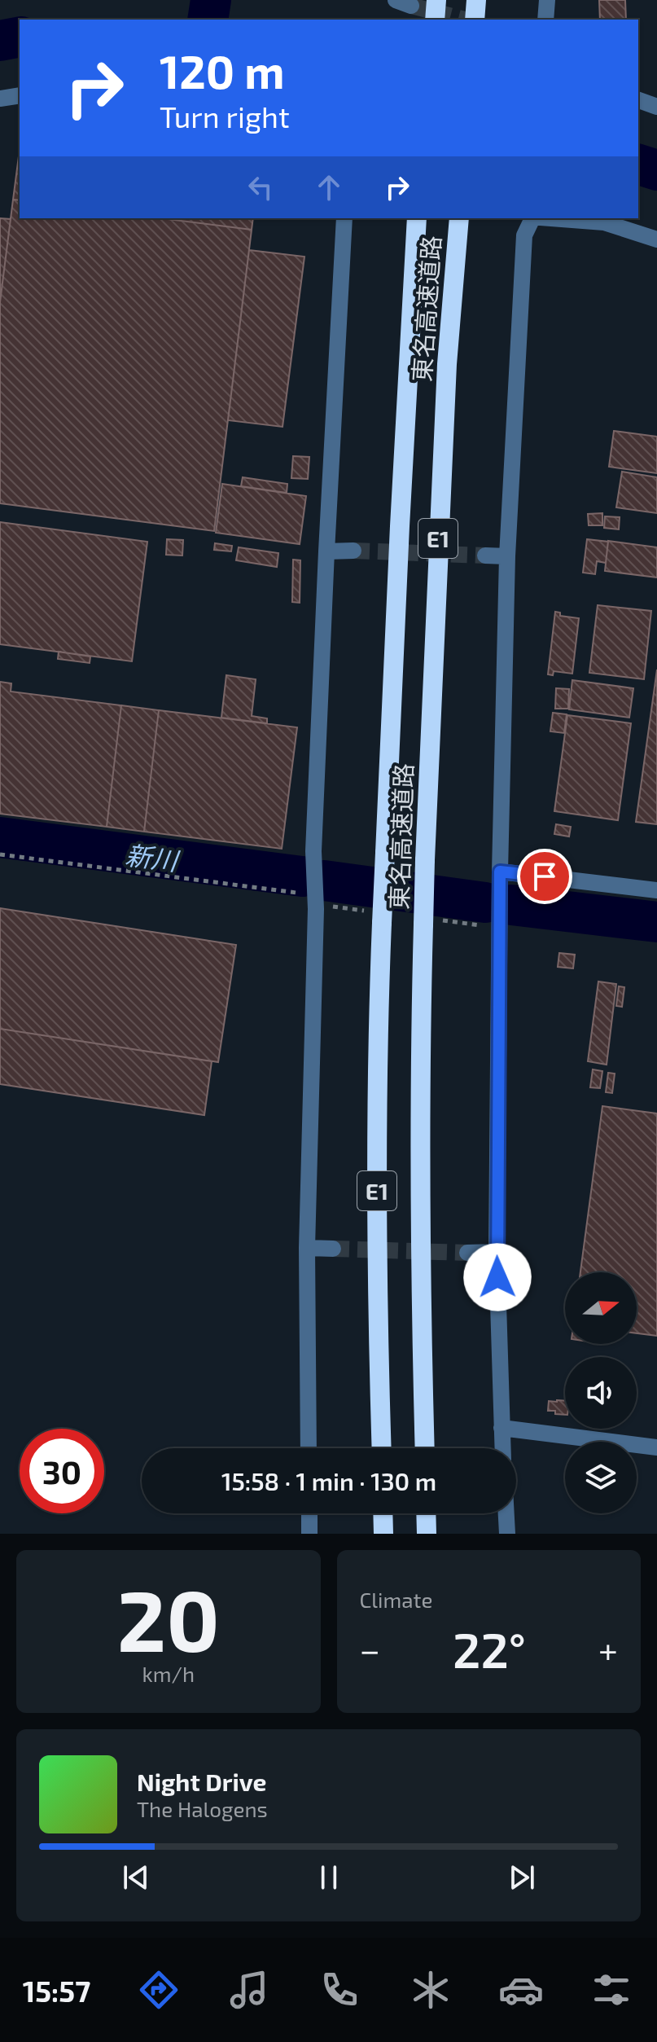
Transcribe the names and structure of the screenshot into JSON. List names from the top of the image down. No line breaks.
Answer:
{"streets":{"highway":["東名高速道路","E1"]},"water":["新川"],"north":"right","page":{"turn":["120 m","Turn right"],"limit":"30","trip":"15:58 · 1 min · 130 m","tile":[["20","km/h"],"Climate"],"heat":["−","22°","+"],"song":["Night Drive","The Halogens"],"tabs":"15:57"}}
